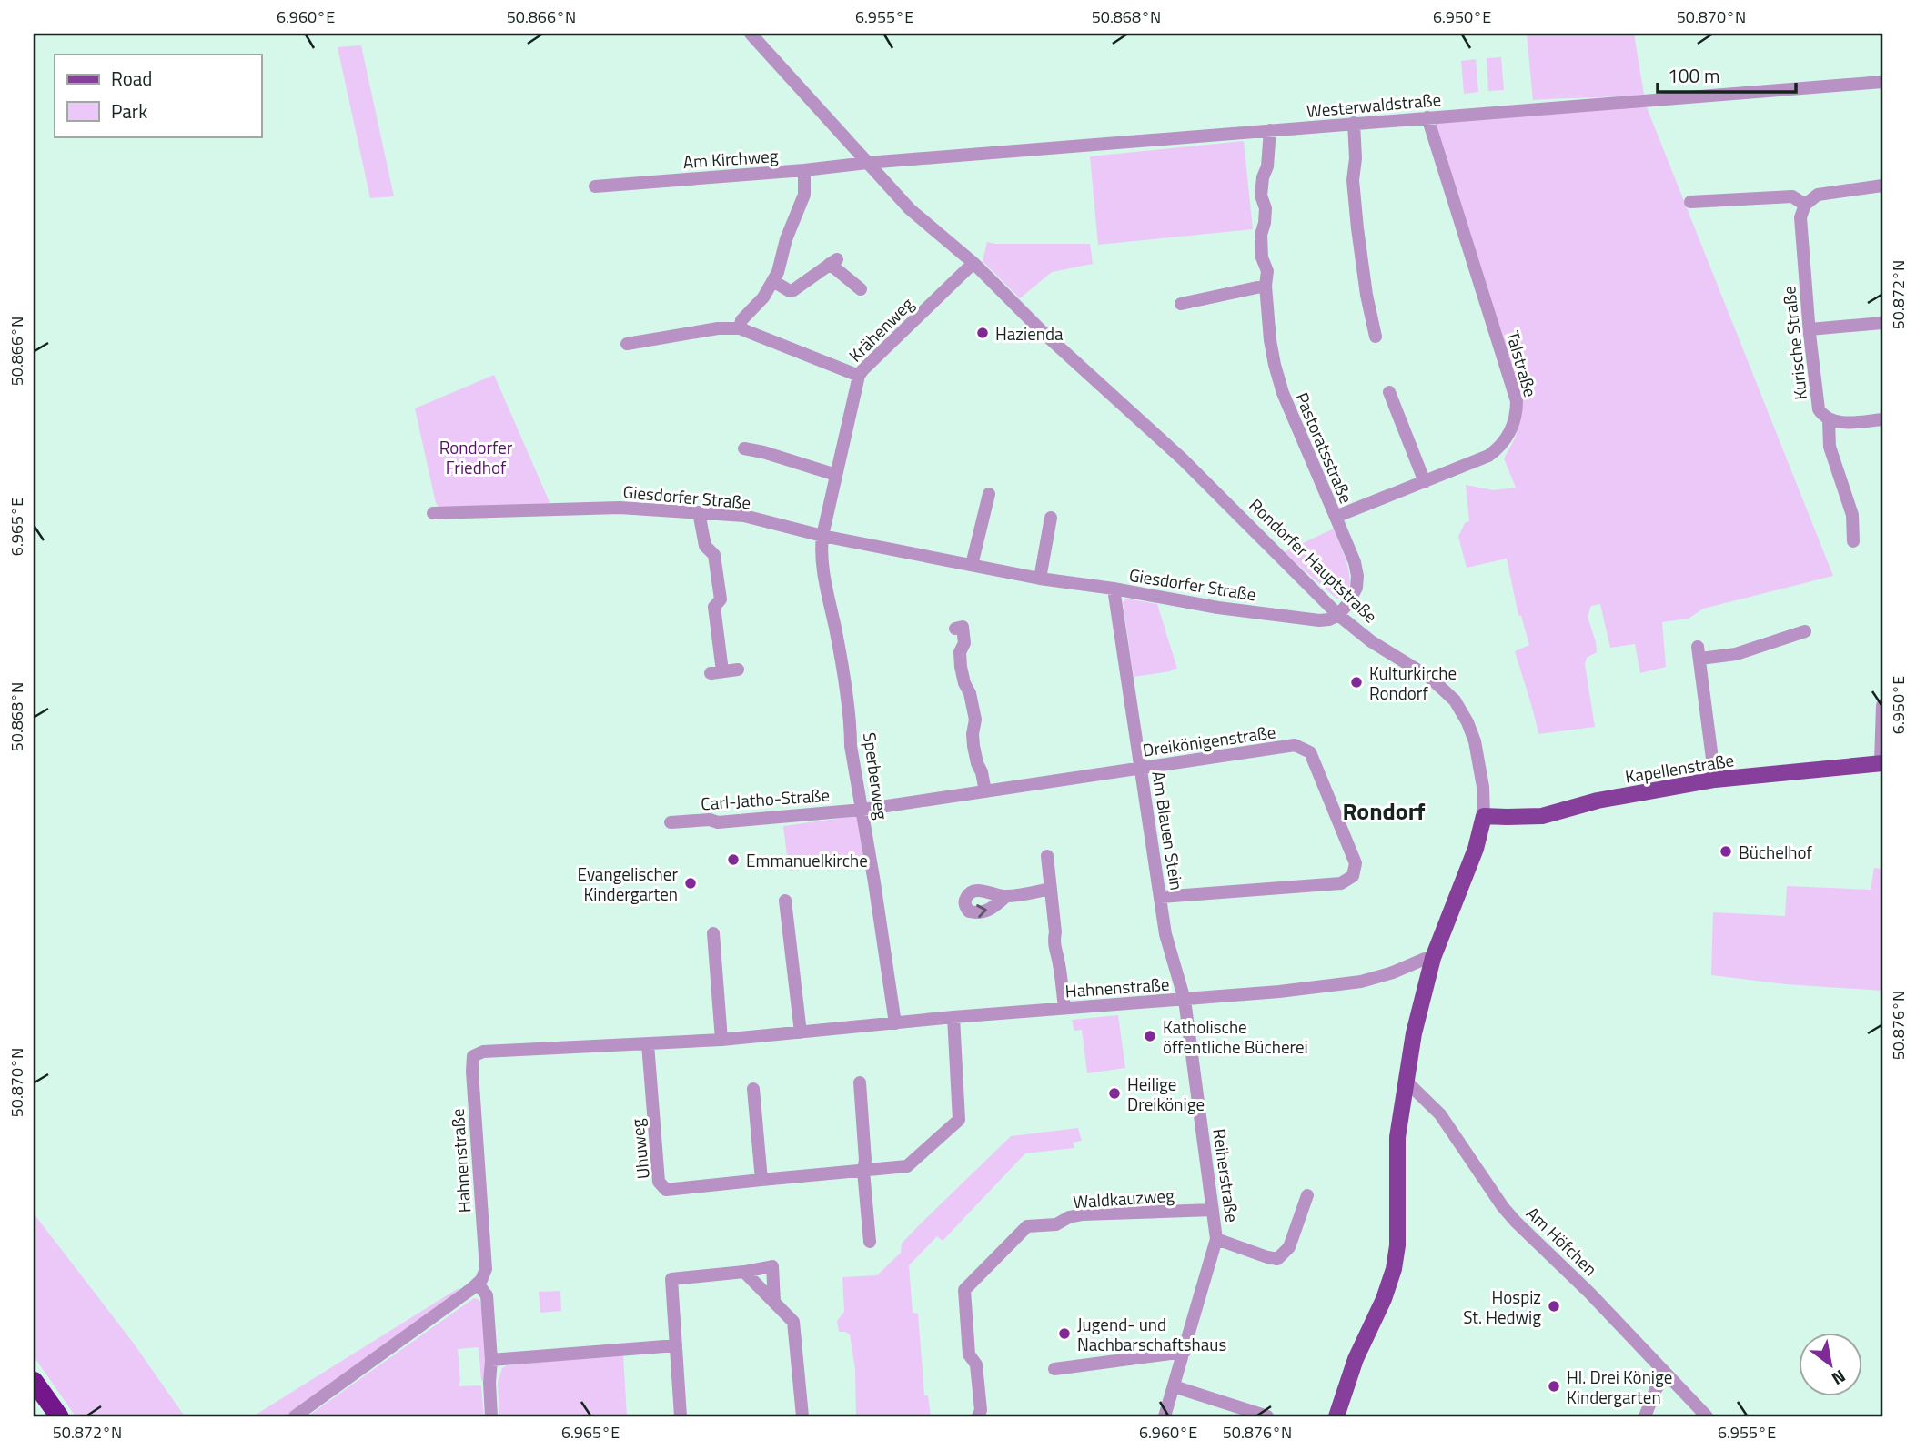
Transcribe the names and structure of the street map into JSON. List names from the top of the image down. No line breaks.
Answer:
{"streets":{"main road":["Rondorfer Hauptstraße","Kapellenstraße"],"street":["Westerwaldstraße","Am Kirchweg","Krähenweg","Kurische Straße","Talstraße","Pastoratsstraße","Giesdorfer Straße","Dreikönigenstraße","Sperberweg","Carl-Jatho-Straße","Am Blauen Stein","Hahnenstraße","Uhuweg","Reiherstraße","Waldkauzweg","Am Höfchen"]},"crossings":[["Westerwaldstraße","Am Kirchweg"],["Westerwaldstraße","Talstraße"],["Westerwaldstraße","Pastoratsstraße"],["Westerwaldstraße","Rondorfer Hauptstraße"],["Am Kirchweg","Rondorfer Hauptstraße"],["Krähenweg","Giesdorfer Straße"],["Krähenweg","Rondorfer Hauptstraße"],["Krähenweg","Sperberweg"],["Talstraße","Pastoratsstraße"],["Pastoratsstraße","Giesdorfer Straße"],["Pastoratsstraße","Rondorfer Hauptstraße"],["Giesdorfer Straße","Rondorfer Hauptstraße"],["Giesdorfer Straße","Sperberweg"],["Giesdorfer Straße","Am Blauen Stein"],["Rondorfer Hauptstraße","Kapellenstraße"],["Rondorfer Hauptstraße","Hahnenstraße"],["Rondorfer Hauptstraße","Am Höfchen"],["Dreikönigenstraße","Sperberweg"],["Dreikönigenstraße","Carl-Jatho-Straße"],["Dreikönigenstraße","Am Blauen Stein"],["Sperberweg","Carl-Jatho-Straße"],["Sperberweg","Hahnenstraße"],["Am Blauen Stein","Hahnenstraße"],["Am Blauen Stein","Reiherstraße"],["Hahnenstraße","Uhuweg"],["Hahnenstraße","Reiherstraße"],["Reiherstraße","Waldkauzweg"]],"districts":["Rondorf"],"parks":["Rondorfer Friedhof"],"places":["Hazienda","Kulturkirche Rondorf","Büchelhof","Emmanuelkirche","Evangelischer Kindergarten","Katholische öffentliche Bücherei","Heilige Dreikönige","Hospiz St. Hedwig","Jugend- und Nachbarschaftshaus","Hl. Drei Könige Kindergarten"],"legend":["Road","Park"],"scale_bar":"100 m","north":"bottom right","coordinates":["6.960°E","50.866°N","6.955°E","50.868°N","6.950°E","50.870°N","50.872°N","6.965°E","50.876°N"]}
